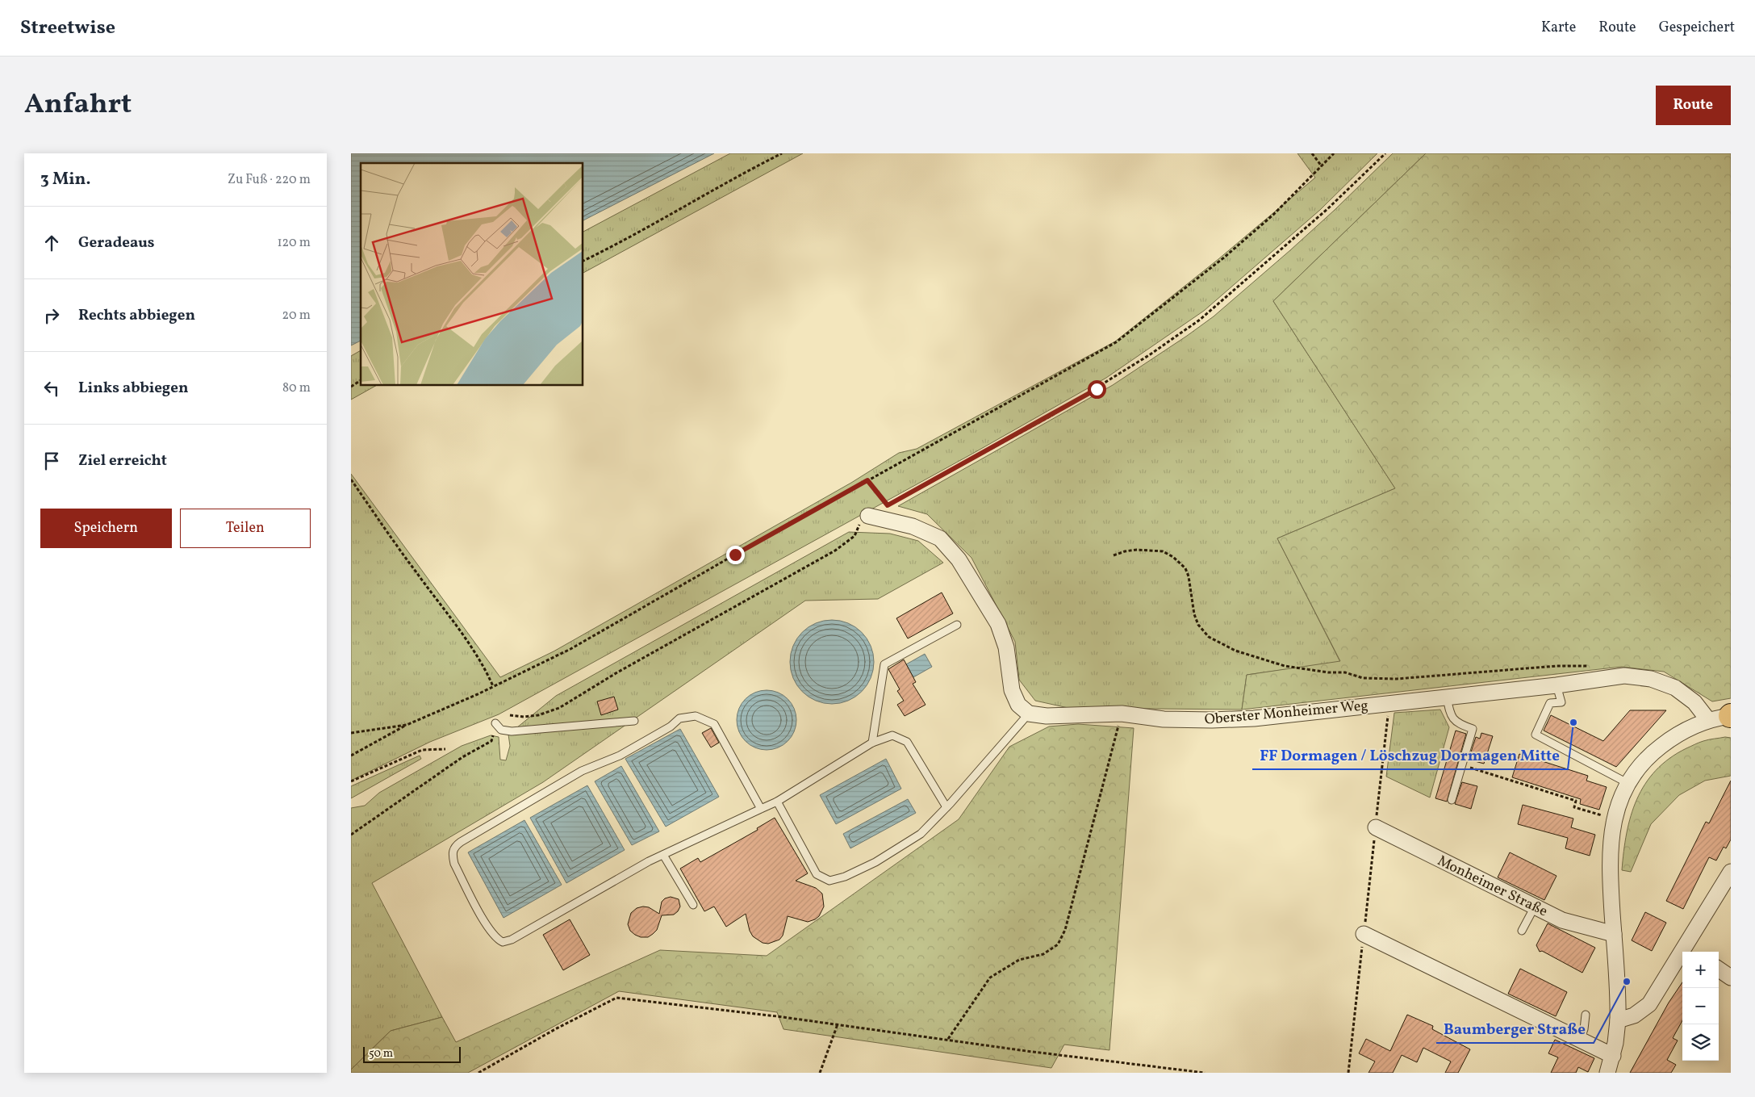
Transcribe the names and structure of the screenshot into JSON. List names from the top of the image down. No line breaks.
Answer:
{"streets":{"street":["Oberster Monheimer Weg","Monheimer Straße"]},"places":["FF Dormagen / Löschzug Dormagen Mitte","Baumberger Straße"],"scale_bar":"50 m","page":{"header":"Streetwise","nav":["Karte","Route","Gespeichert"],"title":"Anfahrt","buttons":["Route",["Speichern","Teilen"]],"heading":["3 Min.","Zu Fuß · 220 m"],"list":[["Geradeaus","120 m"],["Rechts abbiegen","20 m"],["Links abbiegen","80 m"],"Ziel erreicht"],"map_buttons":["+","−"],"scale":"50 m"}}
